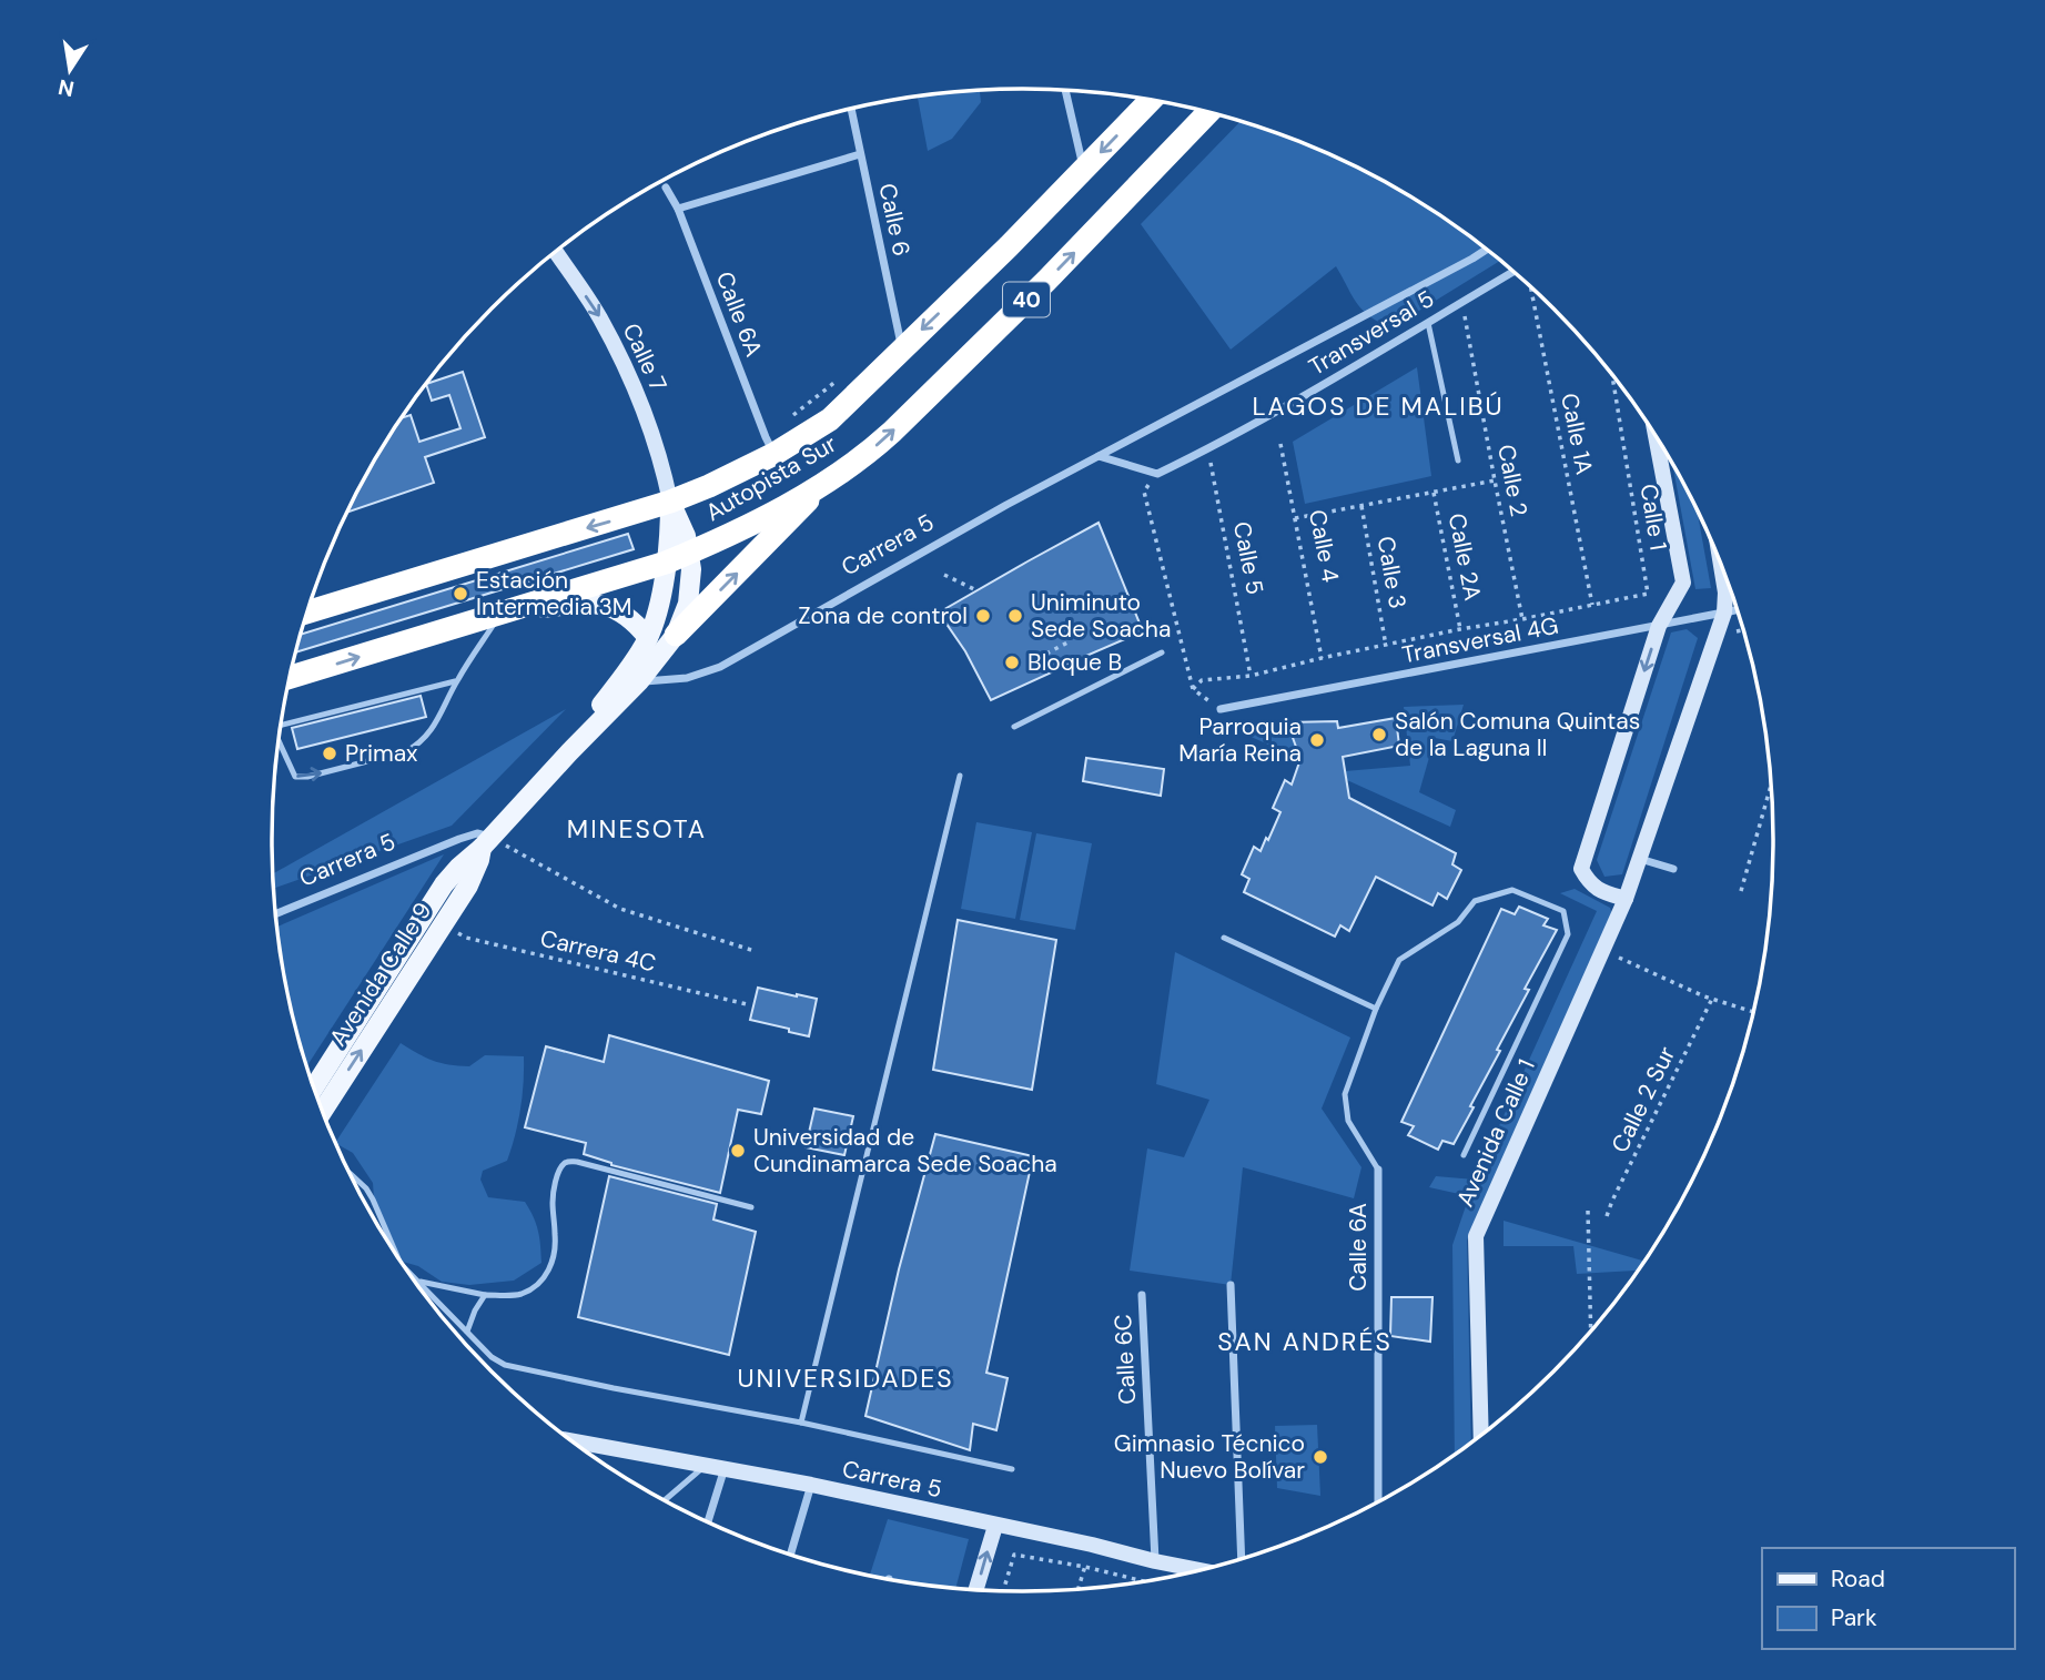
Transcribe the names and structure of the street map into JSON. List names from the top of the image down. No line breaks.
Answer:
{"streets":{"highway":["40","Autopista Sur"],"main road":["Calle 7","Carrera 5","Avenida Calle 9","Avenida Calle 1"],"street":["Calle 6","Calle 6A","Transversal 5","Transversal 4G","Calle 6C"],"path":["Calle 1A","Calle 2","Calle 1","Calle 4","Calle 2A","Calle 5","Calle 3","Carrera 4C","Calle 2 Sur"]},"crossings":[["Calle 6","Autopista Sur"],["Calle 6A","Autopista Sur"],["Transversal 5","Calle 2"],["Transversal 5","Calle 5"],["Calle 7","Autopista Sur"],["Calle 7","Avenida Calle 9"],["Calle 1A","Calle 1"],["Autopista Sur","Avenida Calle 9"],["Carrera 5","Avenida Calle 9"],["Carrera 5","Calle 6C"],["Transversal 4G","Avenida Calle 1"],["Carrera 4C","Avenida Calle 9"]],"one_way":["Calle 7"],"districts":["LAGOS DE MALIBÚ","MINESOTA","SAN ANDRÉS","UNIVERSIDADES"],"places":["Estación Intermedia 3M","Zona de control","Uniminuto Sede Soacha","Bloque B","Salón Comuna Quintas de la Laguna II","Parroquia María Reina","Primax","Universidad de Cundinamarca Sede Soacha","Gimnasio Técnico Nuevo Bolívar"],"legend":["Road","Park"],"north":"bottom"}
